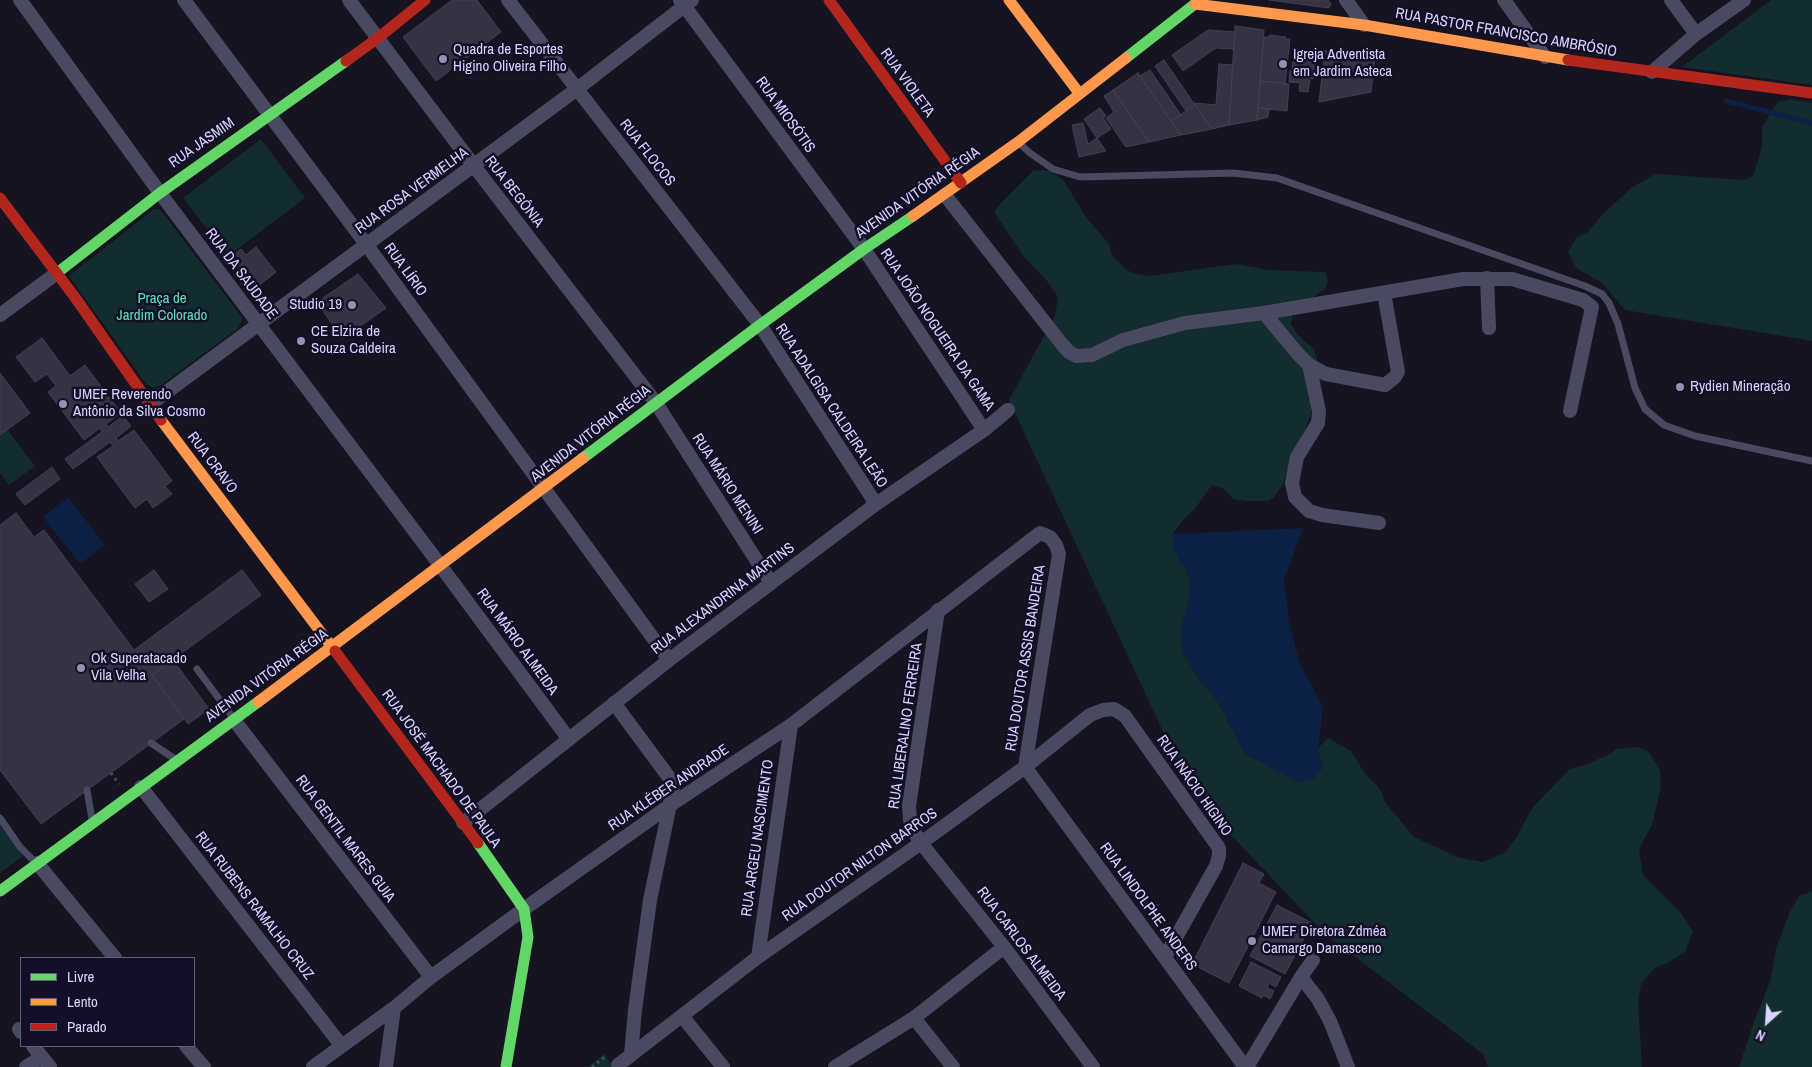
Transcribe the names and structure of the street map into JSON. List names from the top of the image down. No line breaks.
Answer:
{"streets":{"street":["RUA PASTOR FRANCISCO AMBRÓSIO","RUA VIOLETA","RUA MIOSÓTIS","RUA JASMIM","RUA FLOCOS","RUA ROSA VERMELHA","RUA BEGÔNIA","AVENIDA VITÓRIA RÉGIA","RUA LÍRIO","RUA DA SAUDADE","RUA JOÃO NOGUEIRA DA GAMA","RUA ADALGISA CALDEIRA LEÃO","RUA CRAVO","RUA MÁRIO MENINI","RUA ALEXANDRINA MARTINS","RUA MÁRIO ALMEIDA","RUA DOUTOR ASSIS BANDEIRA","RUA LIBERALINO FERREIRA","RUA JOSÉ MACHADO DE PAULA","RUA INÁCIO HIGINO","RUA KLÉBER ANDRADE","RUA ARGEU NASCIMENTO","RUA GENTIL MARES GUIA","RUA DOUTOR NILTON BARROS","RUA RUBENS RAMALHO CRUZ","RUA LINDOLPHE ANDERS","RUA CARLOS ALMEIDA"]},"crossings":[["RUA PASTOR FRANCISCO AMBRÓSIO","AVENIDA VITÓRIA RÉGIA"],["RUA VIOLETA","AVENIDA VITÓRIA RÉGIA"],["RUA MIOSÓTIS","RUA ROSA VERMELHA"],["RUA MIOSÓTIS","AVENIDA VITÓRIA RÉGIA"],["RUA MIOSÓTIS","RUA JOÃO NOGUEIRA DA GAMA"],["RUA JASMIM","RUA BEGÔNIA"],["RUA JASMIM","RUA LÍRIO"],["RUA JASMIM","RUA DA SAUDADE"],["RUA JASMIM","RUA CRAVO"],["RUA FLOCOS","RUA ROSA VERMELHA"],["RUA FLOCOS","AVENIDA VITÓRIA RÉGIA"],["RUA FLOCOS","RUA ADALGISA CALDEIRA LEÃO"],["RUA ROSA VERMELHA","RUA BEGÔNIA"],["RUA ROSA VERMELHA","RUA LÍRIO"],["RUA ROSA VERMELHA","RUA DA SAUDADE"],["RUA ROSA VERMELHA","RUA CRAVO"],["RUA BEGÔNIA","AVENIDA VITÓRIA RÉGIA"],["RUA BEGÔNIA","RUA MÁRIO MENINI"],["AVENIDA VITÓRIA RÉGIA","RUA LÍRIO"],["AVENIDA VITÓRIA RÉGIA","RUA DA SAUDADE"],["AVENIDA VITÓRIA RÉGIA","RUA JOÃO NOGUEIRA DA GAMA"],["AVENIDA VITÓRIA RÉGIA","RUA ADALGISA CALDEIRA LEÃO"],["AVENIDA VITÓRIA RÉGIA","RUA CRAVO"],["AVENIDA VITÓRIA RÉGIA","RUA MÁRIO MENINI"],["AVENIDA VITÓRIA RÉGIA","RUA MÁRIO ALMEIDA"],["AVENIDA VITÓRIA RÉGIA","RUA JOSÉ MACHADO DE PAULA"],["AVENIDA VITÓRIA RÉGIA","RUA GENTIL MARES GUIA"],["AVENIDA VITÓRIA RÉGIA","RUA RUBENS RAMALHO CRUZ"],["RUA LÍRIO","RUA ALEXANDRINA MARTINS"],["RUA DA SAUDADE","RUA MÁRIO ALMEIDA"],["RUA JOÃO NOGUEIRA DA GAMA","RUA ALEXANDRINA MARTINS"],["RUA ADALGISA CALDEIRA LEÃO","RUA ALEXANDRINA MARTINS"],["RUA CRAVO","RUA JOSÉ MACHADO DE PAULA"],["RUA MÁRIO MENINI","RUA ALEXANDRINA MARTINS"],["RUA ALEXANDRINA MARTINS","RUA MÁRIO ALMEIDA"],["RUA ALEXANDRINA MARTINS","RUA JOSÉ MACHADO DE PAULA"],["RUA DOUTOR ASSIS BANDEIRA","RUA KLÉBER ANDRADE"],["RUA DOUTOR ASSIS BANDEIRA","RUA DOUTOR NILTON BARROS"],["RUA DOUTOR ASSIS BANDEIRA","RUA LINDOLPHE ANDERS"],["RUA LIBERALINO FERREIRA","RUA KLÉBER ANDRADE"],["RUA LIBERALINO FERREIRA","RUA DOUTOR NILTON BARROS"],["RUA LIBERALINO FERREIRA","RUA CARLOS ALMEIDA"],["RUA JOSÉ MACHADO DE PAULA","RUA KLÉBER ANDRADE"],["RUA INÁCIO HIGINO","RUA DOUTOR NILTON BARROS"],["RUA INÁCIO HIGINO","RUA LINDOLPHE ANDERS"],["RUA KLÉBER ANDRADE","RUA ARGEU NASCIMENTO"],["RUA KLÉBER ANDRADE","RUA GENTIL MARES GUIA"],["RUA KLÉBER ANDRADE","RUA RUBENS RAMALHO CRUZ"],["RUA ARGEU NASCIMENTO","RUA DOUTOR NILTON BARROS"],["RUA DOUTOR NILTON BARROS","RUA LINDOLPHE ANDERS"],["RUA DOUTOR NILTON BARROS","RUA CARLOS ALMEIDA"]],"parks":["Praça de Jardim Colorado"],"places":["Quadra de Esportes Higino Oliveira Filho","Igreja Adventista em Jardim Asteca","Studio 19","CE Elzira de Souza Caldeira","Rydien Mineração","UMEF Reverendo Antônio da Silva Cosmo","Ok Superatacado Vila Velha","UMEF Diretora Zdméa Camargo Damasceno"],"legend":["Livre","Lento","Parado"],"north":"bottom left"}
